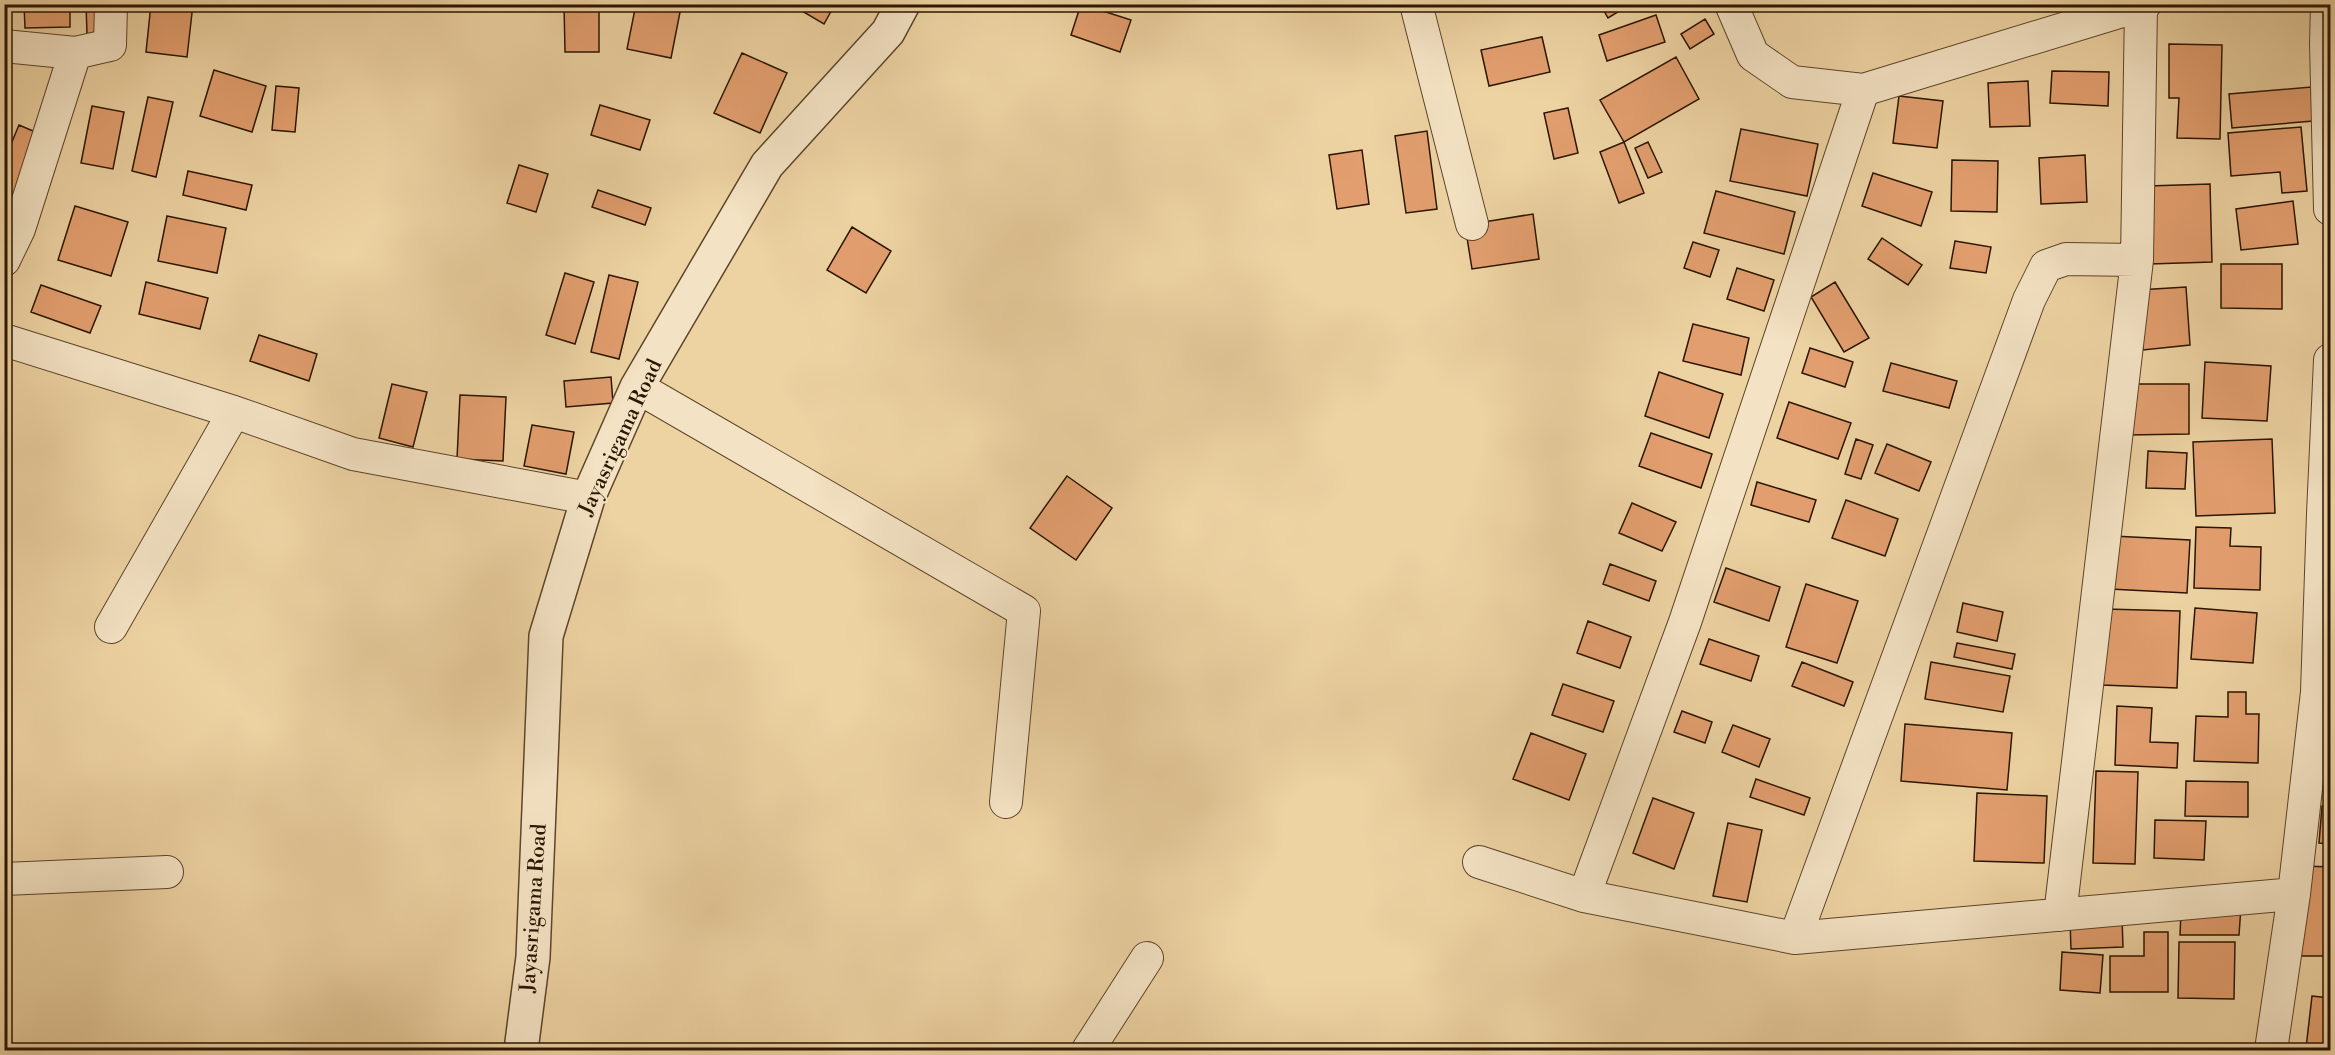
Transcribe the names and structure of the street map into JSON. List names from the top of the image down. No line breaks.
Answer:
{"streets":{"street":["Jayasrigama Road"]}}
